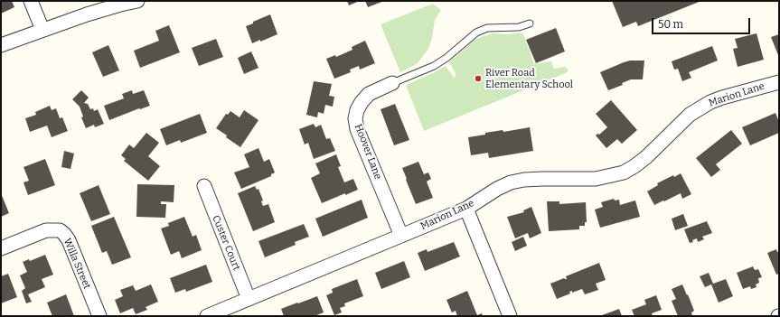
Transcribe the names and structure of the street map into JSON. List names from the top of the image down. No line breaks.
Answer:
{"streets":{"street":["Marion Lane","Hoover Lane","Custer Court","Willa Street"]},"crossings":[["Marion Lane","Hoover Lane"],["Marion Lane","Custer Court"]],"places":["River Road Elementary School"],"scale_bar":"50 m"}
